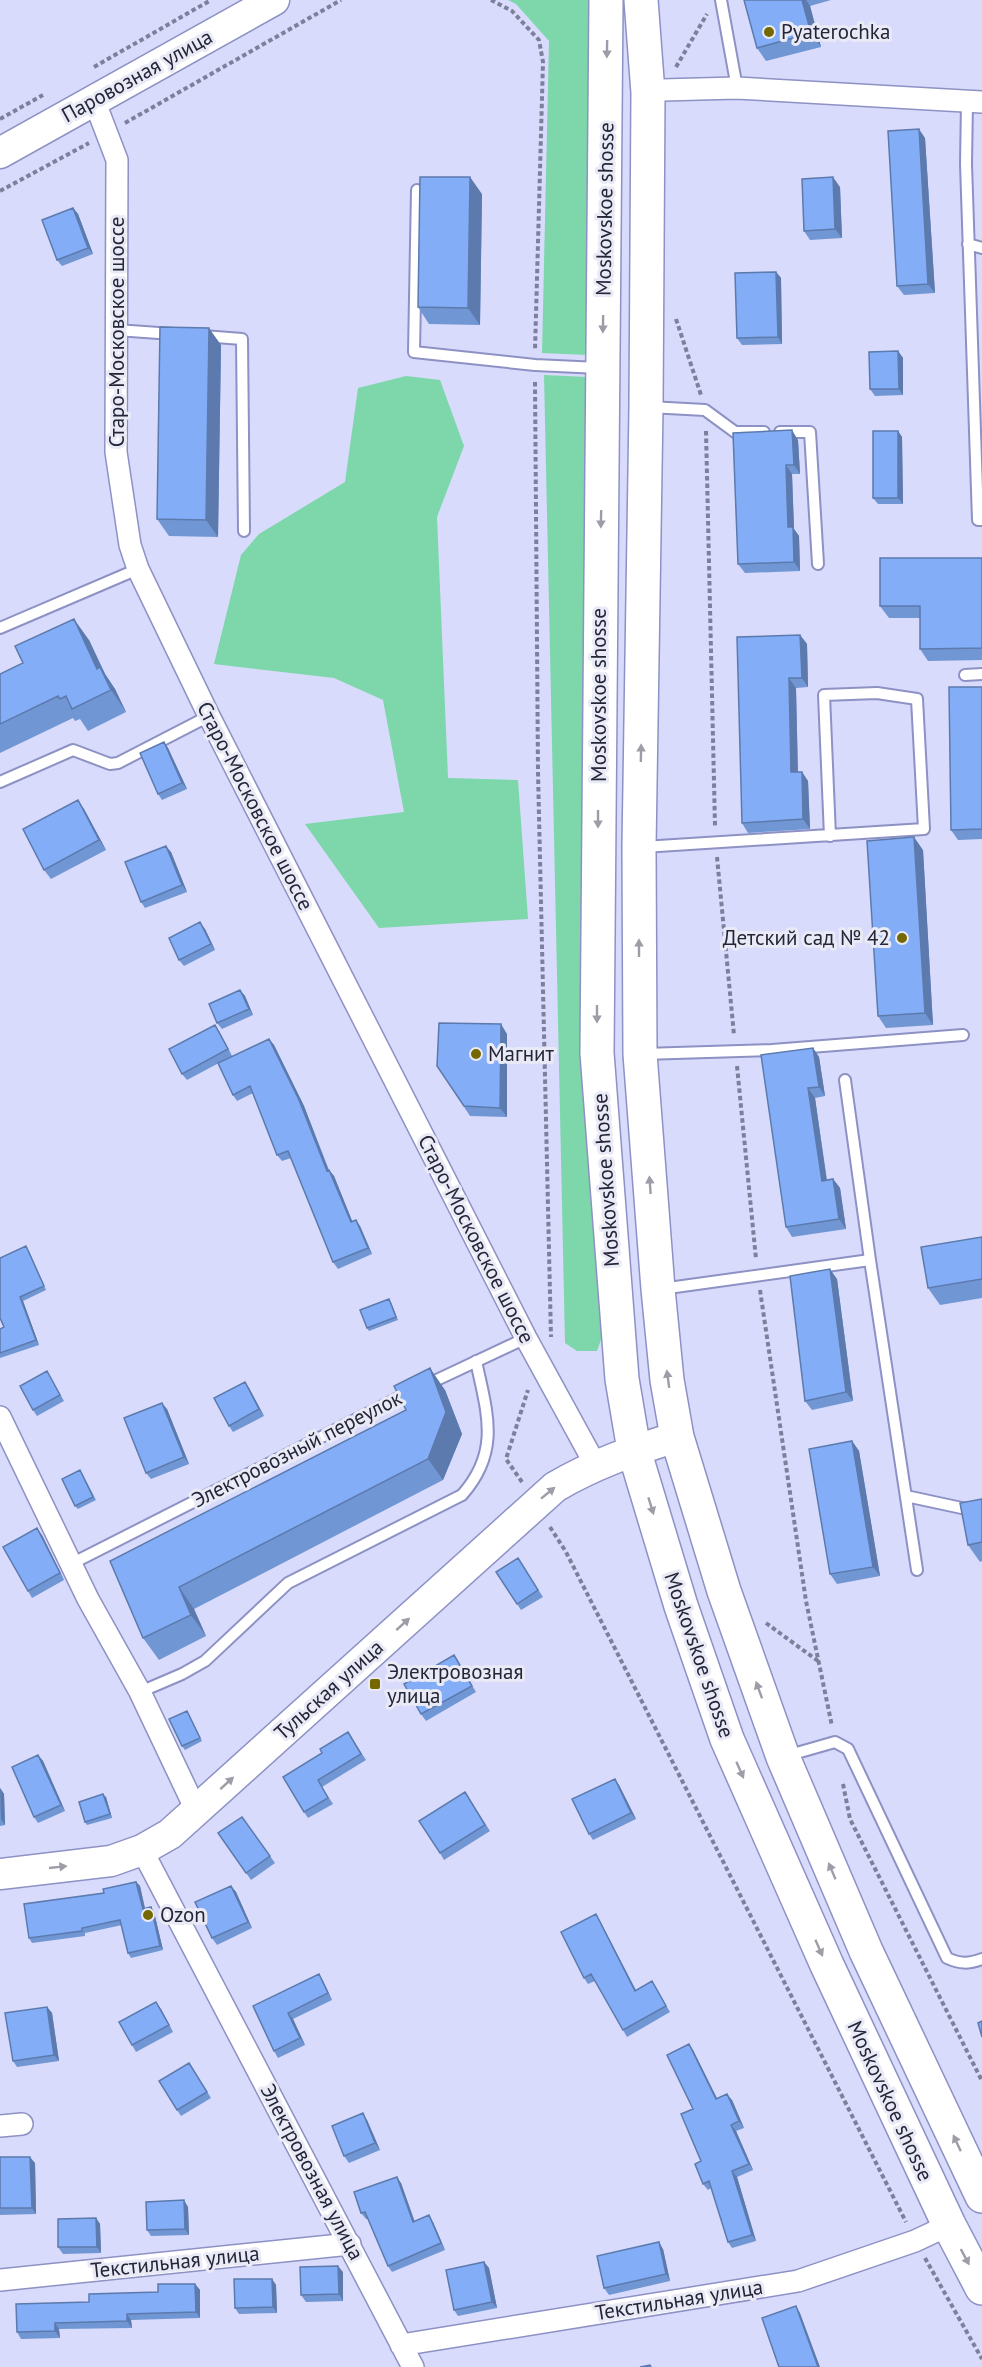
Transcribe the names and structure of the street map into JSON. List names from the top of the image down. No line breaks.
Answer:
{"streets":{"main road":["Паровозная улица","Moskovskoe shosse","Тульская улица"],"street":["Старо-Московское шоссе","Электровозная улица","Текстильная улица"],"lane":["Электровозный переулок"]},"crossings":[["Паровозная улица","Старо-Московское шоссе"],["Moskovskoe shosse","Тульская улица"],["Moskovskoe shosse","Текстильная улица"],["Старо-Московское шоссе","Электровозный переулок"],["Старо-Московское шоссе","Тульская улица"],["Тульская улица","Электровозная улица"],["Электровозная улица","Текстильная улица"]],"one_way":["Тульская улица"],"places":{"other":["Pyaterochka","Детский сад № 42","Магнит","Ozon"],"transit":["Электровозная улица"]}}
